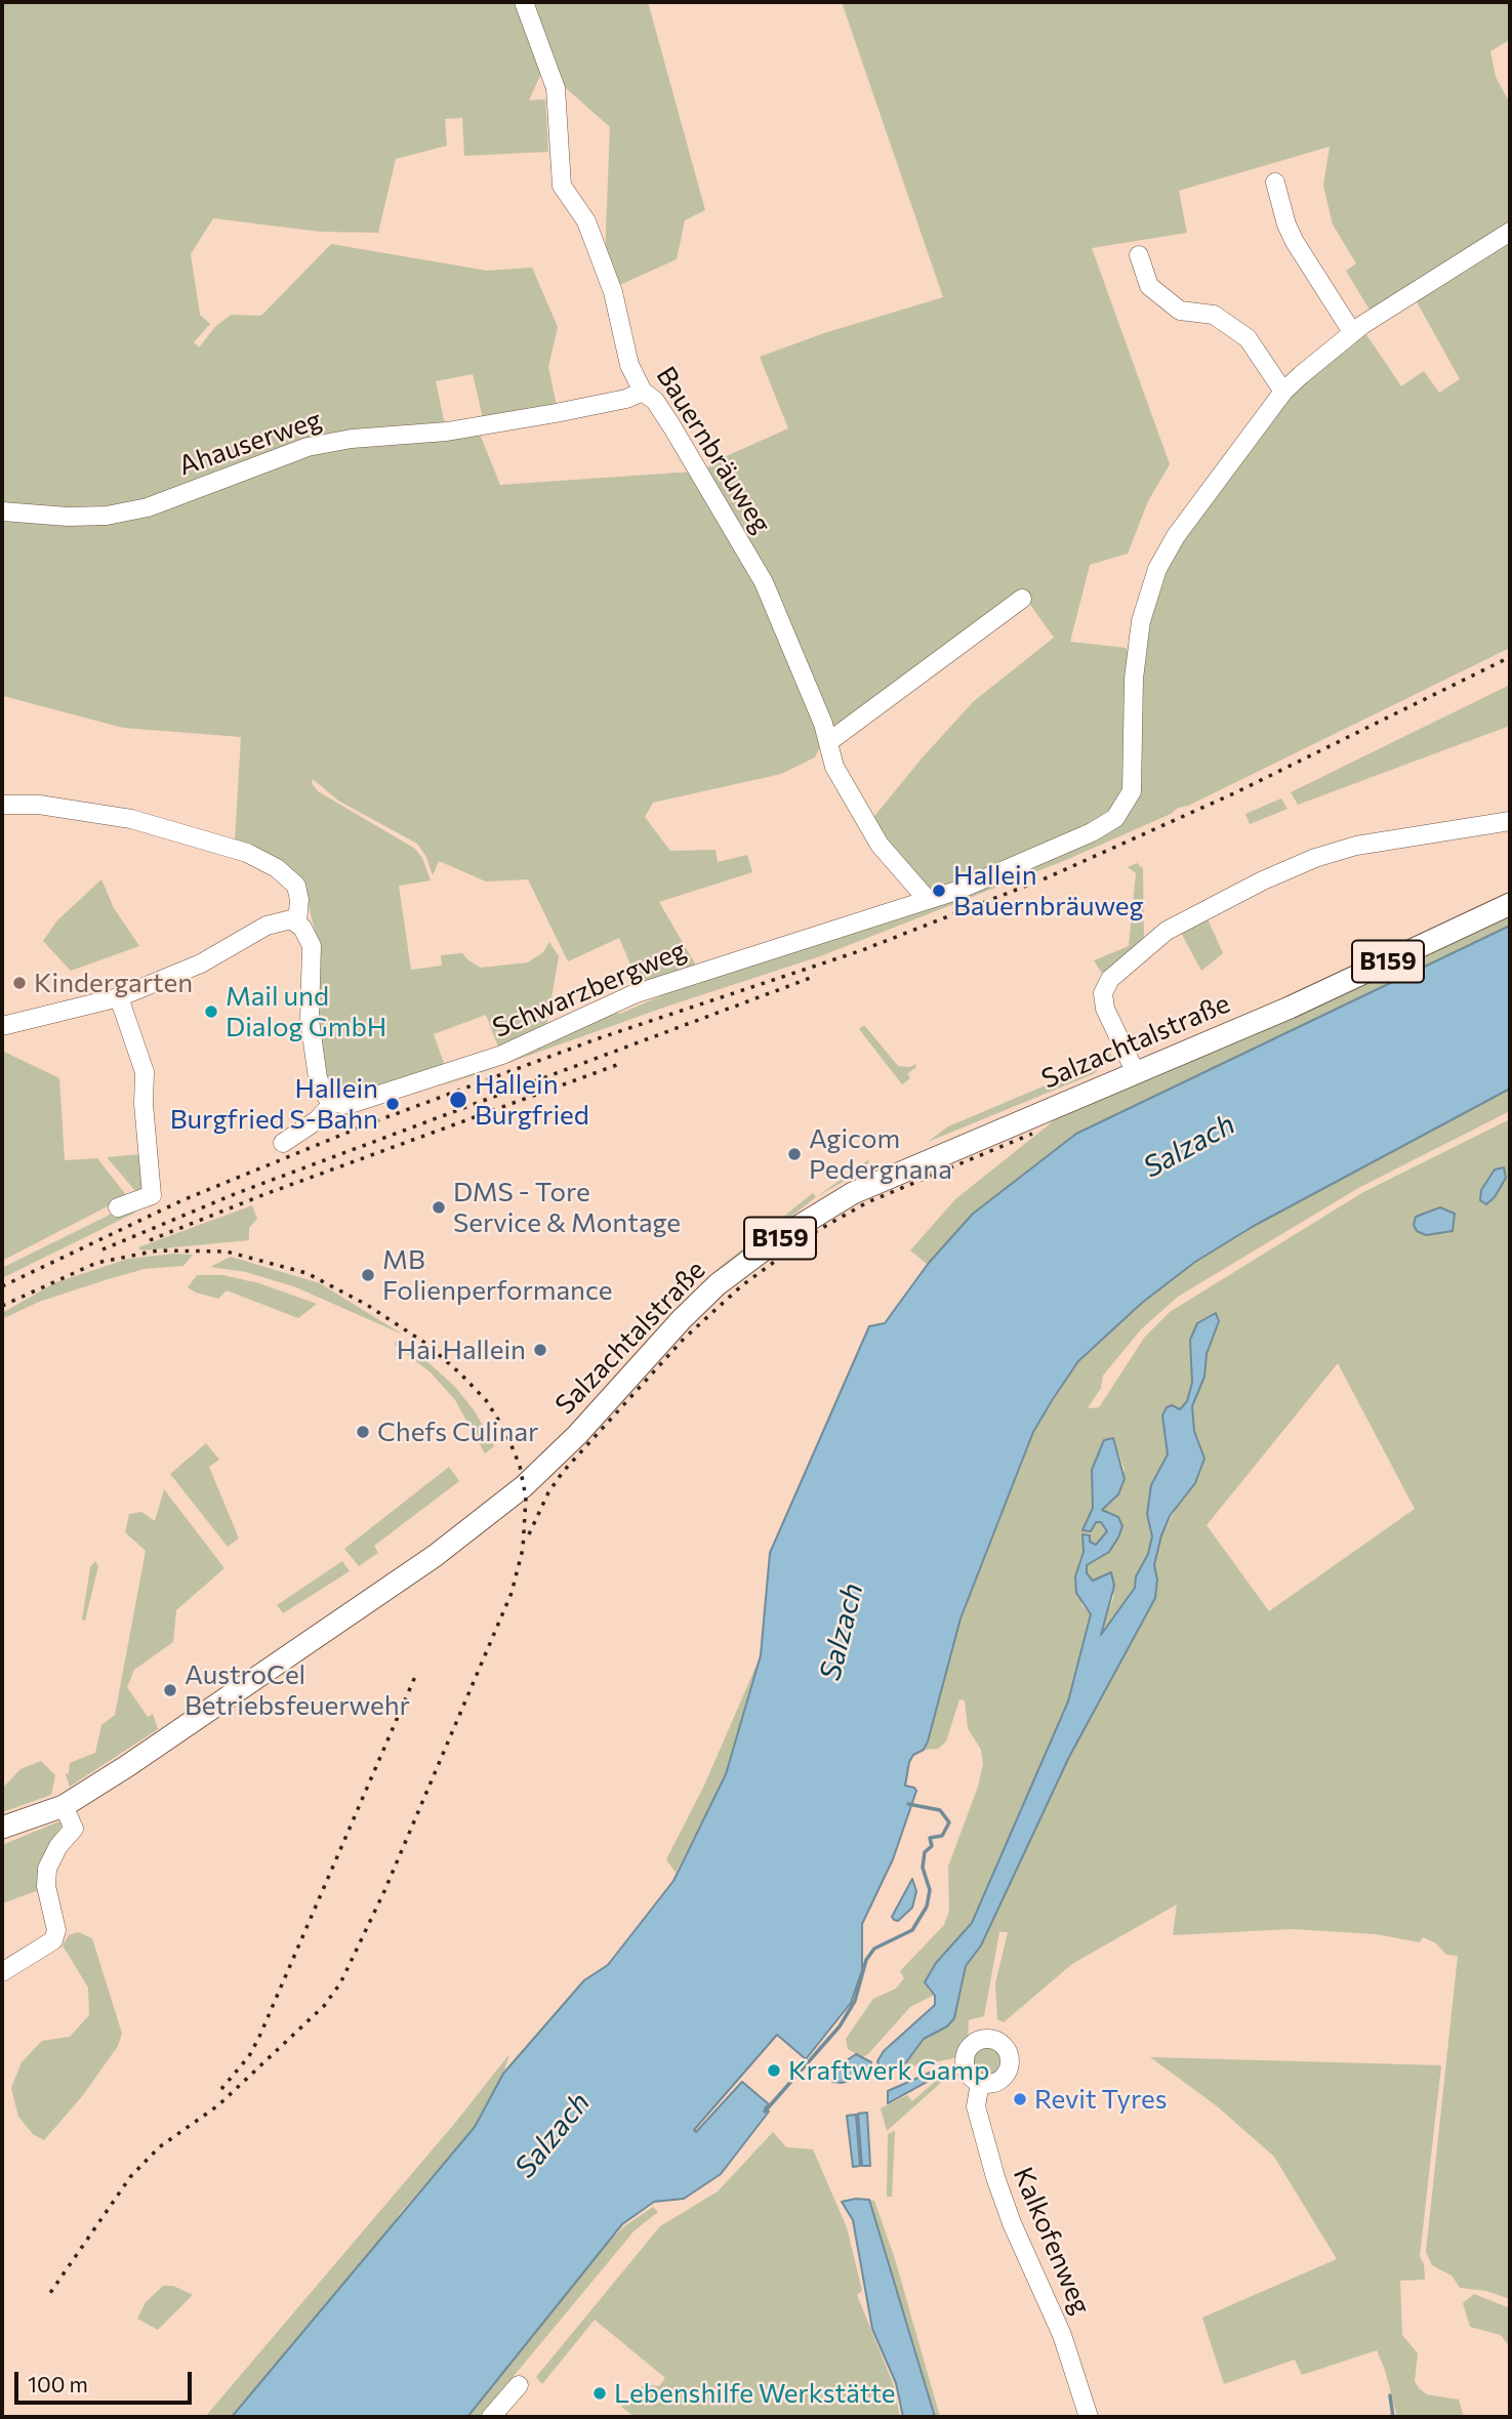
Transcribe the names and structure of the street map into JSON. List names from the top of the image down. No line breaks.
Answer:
{"streets":{"main road":["B159","Salzachtalstraße"],"street":["Ahauserweg","Bauernbräuweg","Schwarzbergweg","Kalkofenweg"]},"crossings":[["Ahauserweg","Bauernbräuweg"],["Bauernbräuweg","Schwarzbergweg"]],"water":["Salzach"],"places":["Hallein Bauernbräuweg","Kindergarten","Mail und Dialog GmbH","Hallein Burgfried","Hallein Burgfried S-Bahn","Agicom Pedergnana","DMS - Tore Service & Montage","MB Folienperformance","Hai Hallein","Chefs Culinar","AustroCel Betriebsfeuerwehr","Kraftwerk Gamp","Revit Tyres","Lebenshilfe Werkstätte"],"scale_bar":"100 m"}
